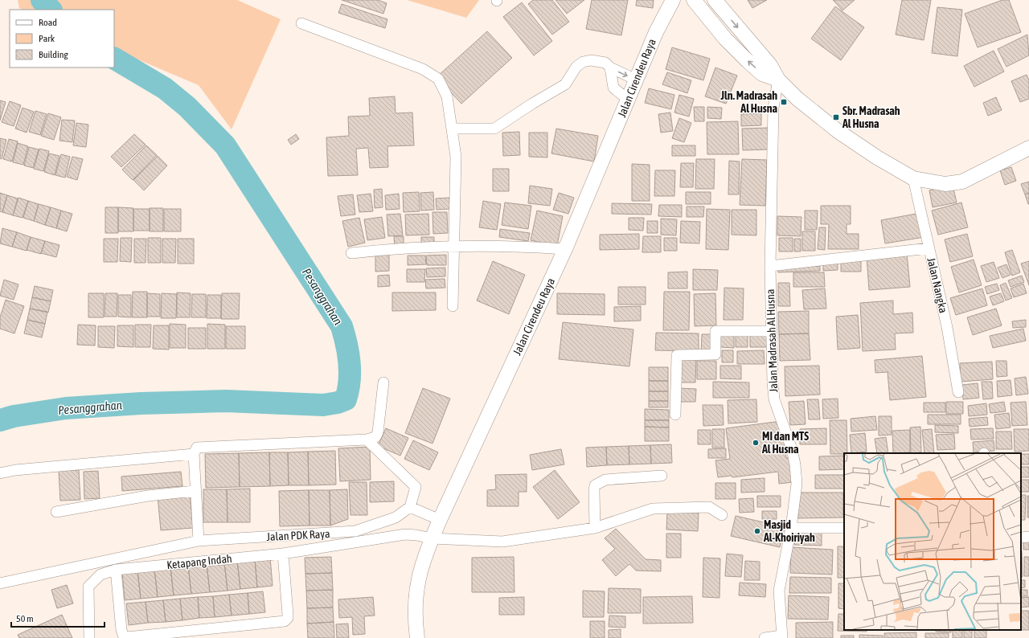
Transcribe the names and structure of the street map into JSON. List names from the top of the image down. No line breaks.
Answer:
{"streets":{"main road":["Jalan Cirendeu Raya"],"street":["Jalan Nangka","Jalan Madrasah Al Husna","Jalan PDK Raya","Ketapang Indah"]},"crossings":[["Jalan Cirendeu Raya","Ketapang Indah"]],"water":["Pesanggrahan"],"places":{"transit":["Jln. Madrasah Al Husna","Sbr. Madrasah Al Husna"],"other":["MI dan MTS Al Husna","Masjid Al-Khoiriyah"]},"legend":["Road","Park","Building"],"scale_bar":"50 m"}
